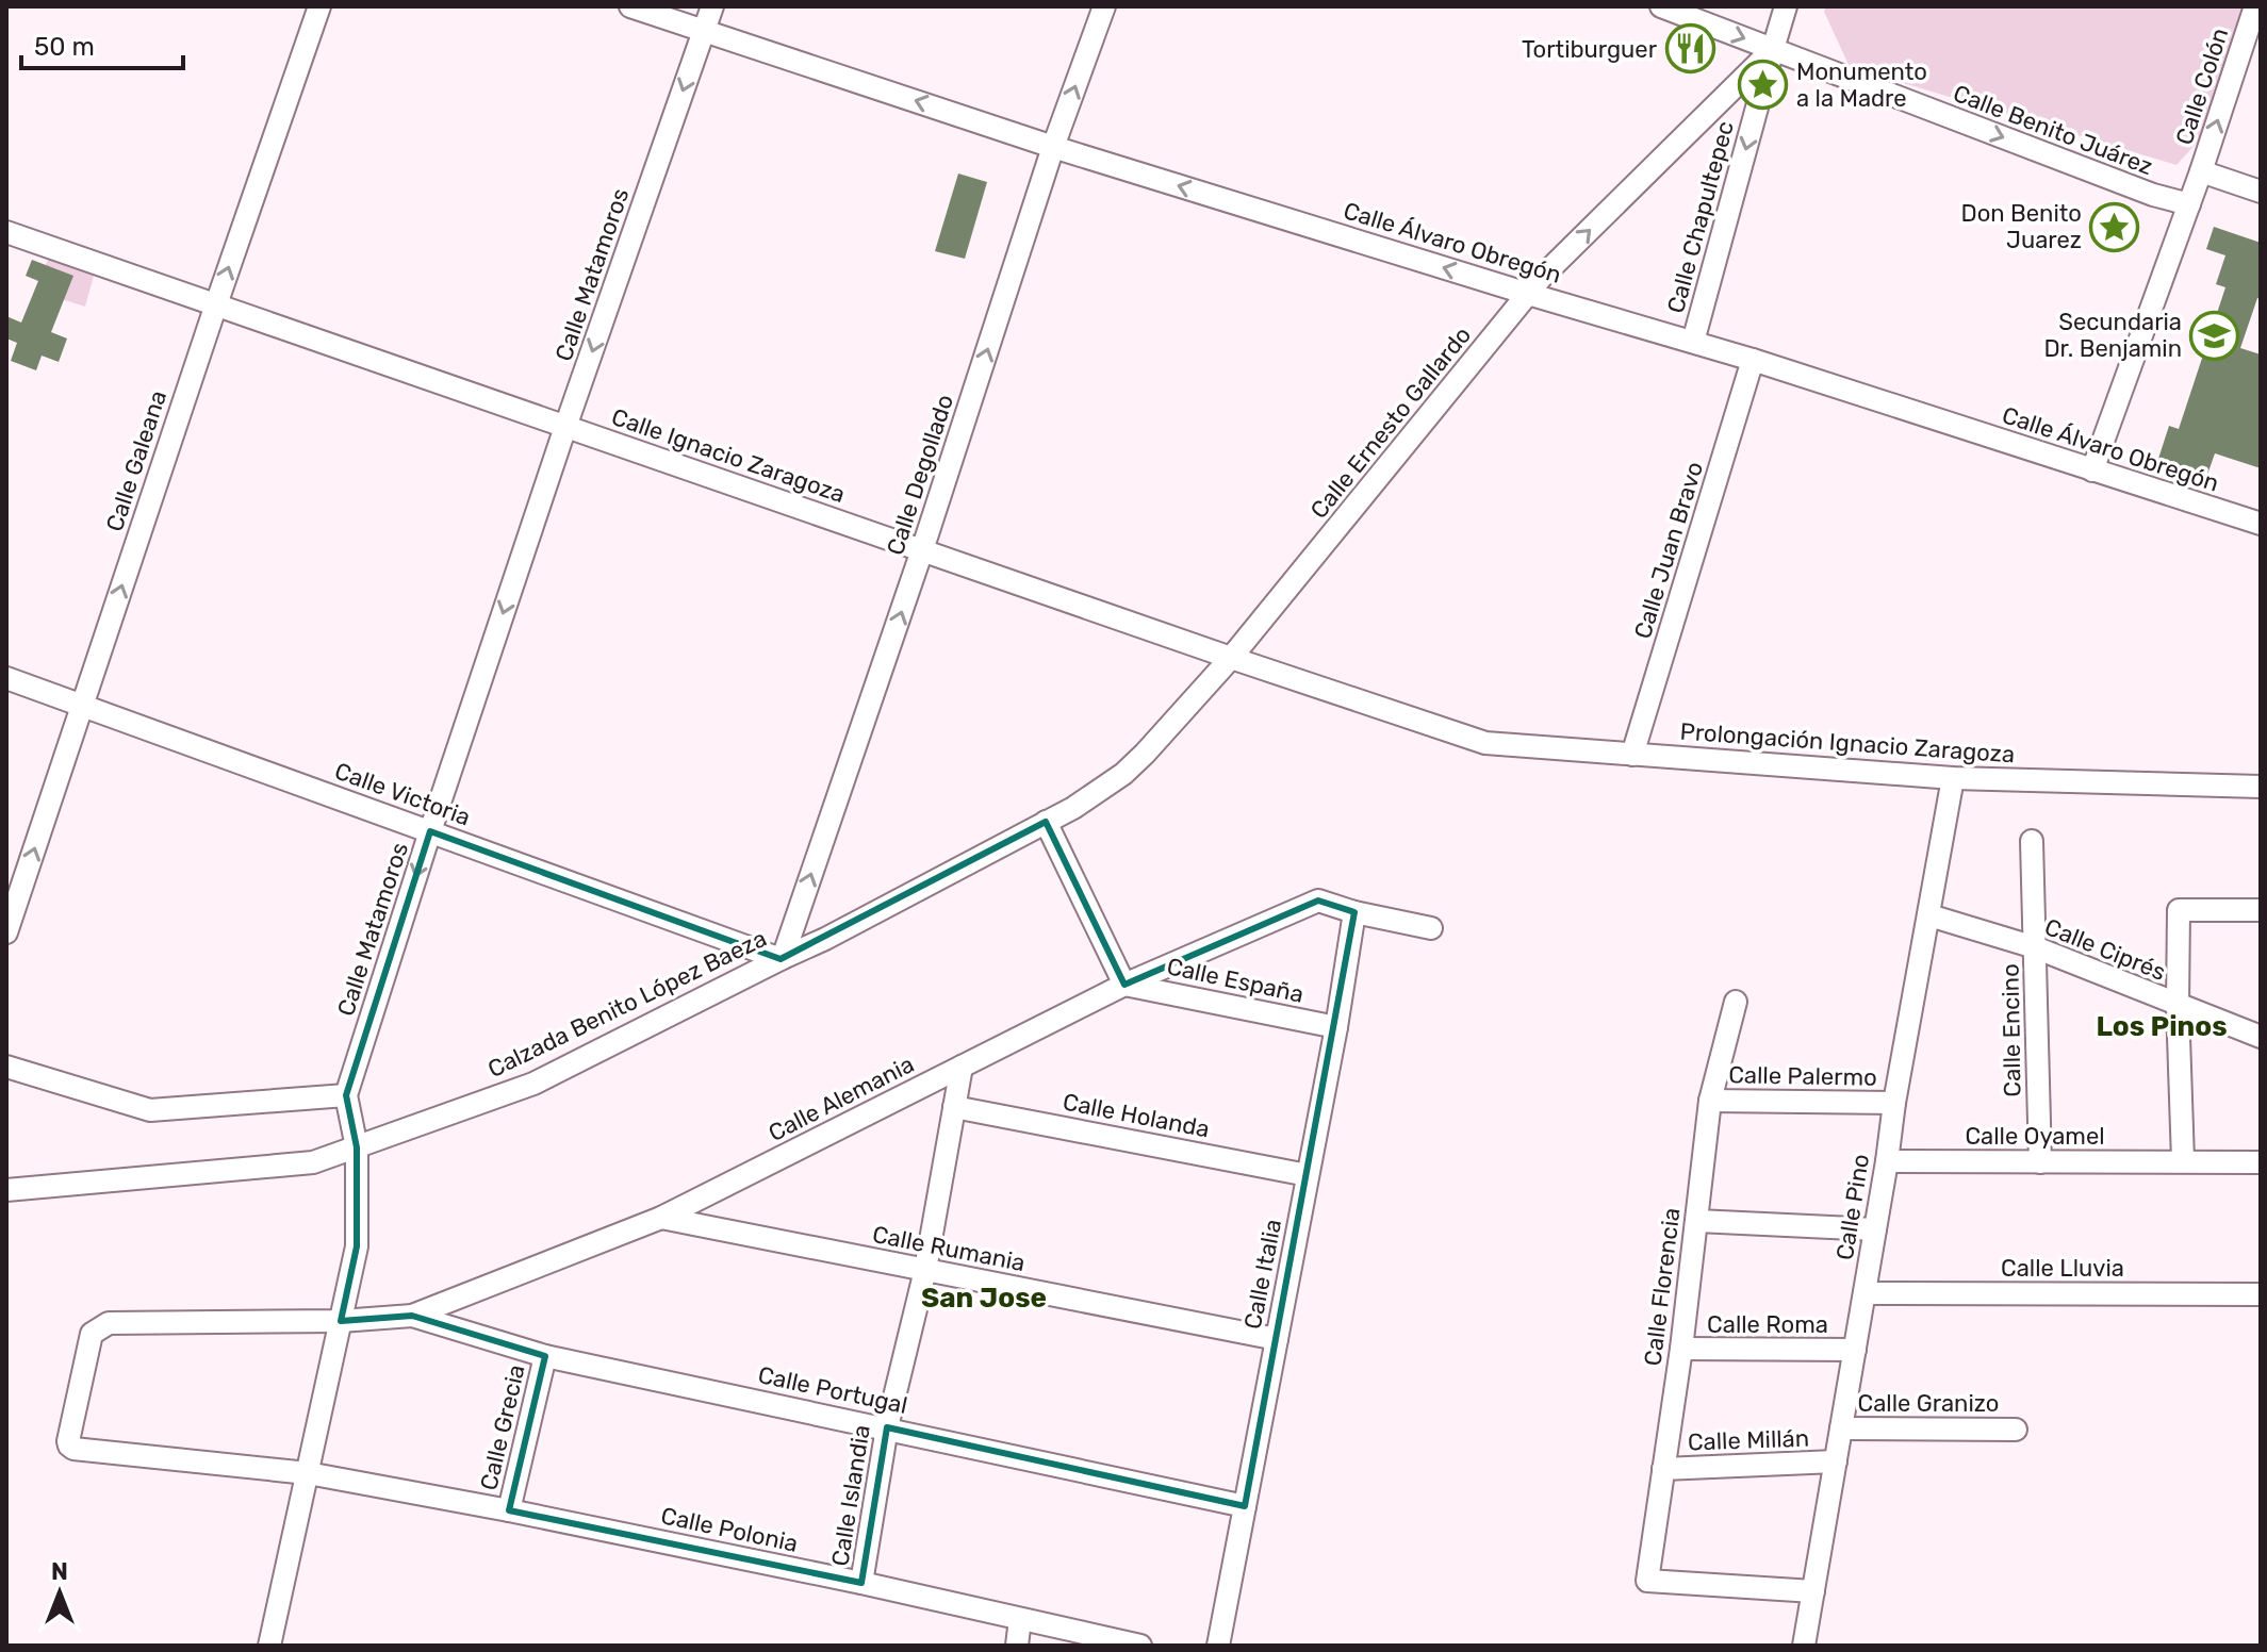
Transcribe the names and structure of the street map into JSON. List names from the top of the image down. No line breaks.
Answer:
{"streets":{"street":["Calle Colón","Calle Benito Juárez","Calle Chapultepec","Calle Álvaro Obregón","Calle Matamoros","Calle Ernesto Gallardo","Calle Ignacio Zaragoza","Calle Galeana","Calle Degollado","Calle Juan Bravo","Prolongación Ignacio Zaragoza","Calle Victoria","Calle Ciprés","Calle España","Calzada Benito López Baeza","Calle Encino","Calle Palermo","Calle Alemania","Calle Holanda","Calle Oyamel","Calle Pino","Calle Rumania","Calle Lluvia","Calle Italia","Calle Florencia","Calle Roma","Calle Portugal","Calle Granizo","Calle Grecia","Calle Millán","Calle Islandia","Calle Polonia"]},"crossings":[["Calle Colón","Calle Benito Juárez"],["Calle Colón","Calle Álvaro Obregón"],["Calle Benito Juárez","Calle Chapultepec"],["Calle Benito Juárez","Calle Ernesto Gallardo"],["Calle Chapultepec","Calle Álvaro Obregón"],["Calle Chapultepec","Calle Ernesto Gallardo"],["Calle Álvaro Obregón","Calle Matamoros"],["Calle Álvaro Obregón","Calle Ernesto Gallardo"],["Calle Álvaro Obregón","Calle Degollado"],["Calle Álvaro Obregón","Calle Juan Bravo"],["Calle Matamoros","Calle Ignacio Zaragoza"],["Calle Matamoros","Calle Victoria"],["Calle Matamoros","Calzada Benito López Baeza"],["Calle Matamoros","Calle Alemania"],["Calle Matamoros","Calle Polonia"],["Calle Ernesto Gallardo","Calle Ignacio Zaragoza"],["Calle Ernesto Gallardo","Calzada Benito López Baeza"],["Calle Ignacio Zaragoza","Calle Galeana"],["Calle Ignacio Zaragoza","Calle Degollado"],["Calle Ignacio Zaragoza","Prolongación Ignacio Zaragoza"],["Calle Galeana","Calle Victoria"],["Calle Degollado","Calle Victoria"],["Calle Degollado","Calzada Benito López Baeza"],["Calle Juan Bravo","Prolongación Ignacio Zaragoza"],["Prolongación Ignacio Zaragoza","Calle Pino"],["Calle Victoria","Calzada Benito López Baeza"],["Calle Ciprés","Calle Encino"],["Calle Ciprés","Calle Pino"],["Calle España","Calle Alemania"],["Calle España","Calle Italia"],["Calle Encino","Calle Oyamel"],["Calle Palermo","Calle Pino"],["Calle Palermo","Calle Florencia"],["Calle Alemania","Calle Rumania"],["Calle Alemania","Calle Italia"],["Calle Alemania","Calle Portugal"],["Calle Alemania","Calle Islandia"],["Calle Alemania","Calle Polonia"],["Calle Holanda","Calle Italia"],["Calle Holanda","Calle Islandia"],["Calle Oyamel","Calle Pino"],["Calle Pino","Calle Lluvia"],["Calle Pino","Calle Florencia"],["Calle Pino","Calle Roma"],["Calle Pino","Calle Granizo"],["Calle Pino","Calle Millán"],["Calle Rumania","Calle Italia"],["Calle Rumania","Calle Islandia"],["Calle Italia","Calle Portugal"],["Calle Florencia","Calle Roma"],["Calle Florencia","Calle Millán"],["Calle Portugal","Calle Grecia"],["Calle Portugal","Calle Islandia"],["Calle Grecia","Calle Polonia"],["Calle Islandia","Calle Polonia"]],"one_way":["Calle Colón","Calle Benito Juárez","Calle Chapultepec","Calle Álvaro Obregón","Calle Matamoros","Calle Galeana","Calle Degollado"],"districts":["Los Pinos","San Jose"],"places":{"restaurant":["Tortiburguer"],"place":["Monumento a la Madre","Don Benito Juarez"],"school or university":["Secundaria Dr. Benjamin"]},"scale_bar":"50 m","north":"top"}
